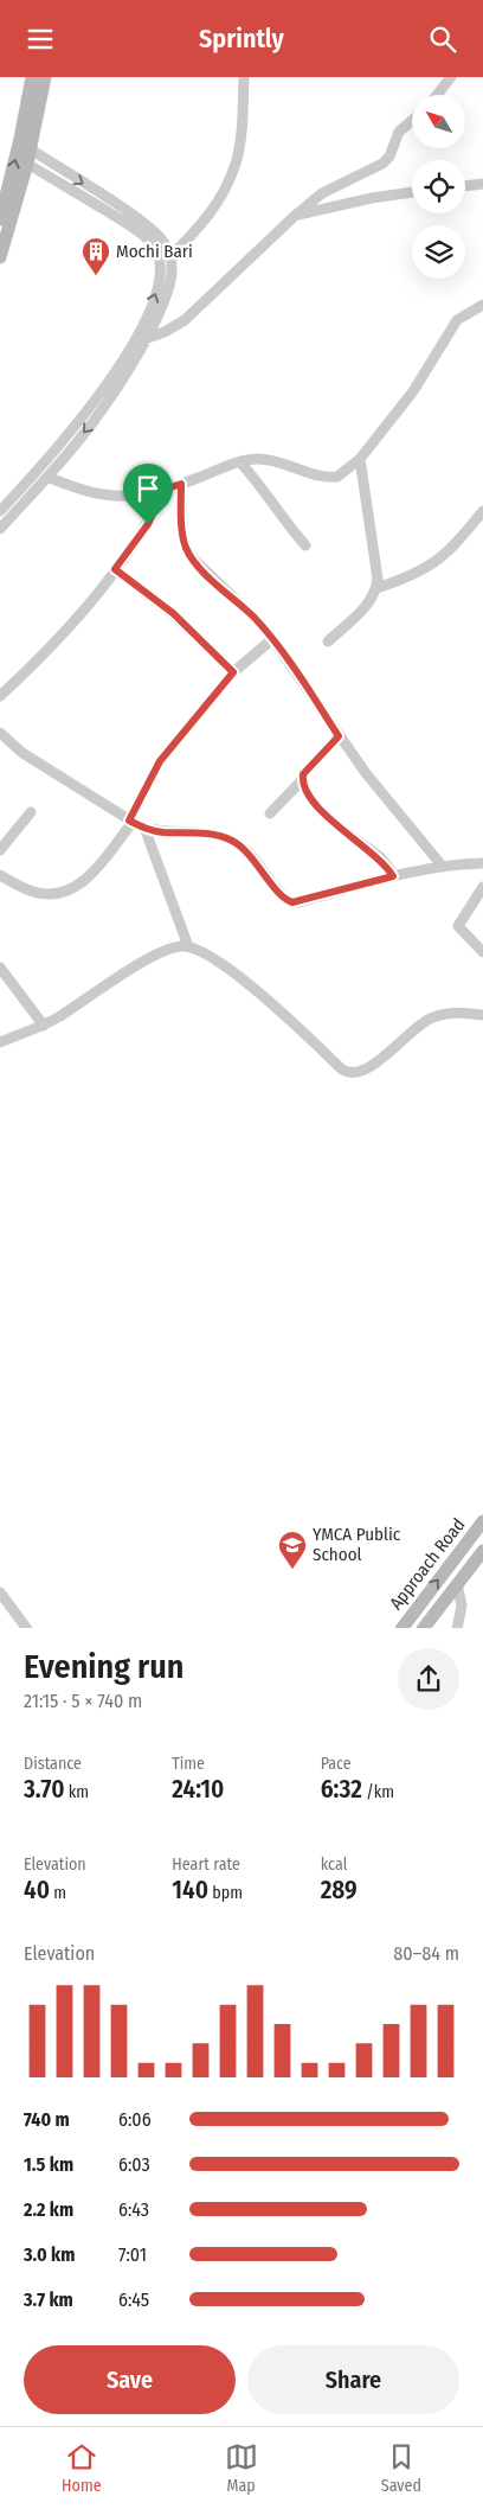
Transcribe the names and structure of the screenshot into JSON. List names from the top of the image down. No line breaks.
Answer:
{"streets":{"main road":["Approach Road"]},"places":{"building":["Mochi Bari"],"school or university":["YMCA Public School"]},"north":"top left","page":{"header":"Sprintly","heading":["Evening run","21:15 · 5 × 740 m"],"stats":[["Distance","3.70 km"],["Time","24:10"],["Pace","6:32 /km"],["Elevation","40 m"],["Heart rate","140 bpm"],["kcal","289"]],"chart":["Elevation","80–84 m"],"list":[{"name":"740 m","note":"6:06"},{"name":"1.5 km","note":"6:03"},{"name":"2.2 km","note":"6:43"},{"name":"3.0 km","note":"7:01"},{"name":"3.7 km","note":"6:45"}],"buttons":["Save","Share"],"tabs":["Home","Map","Saved"]}}
